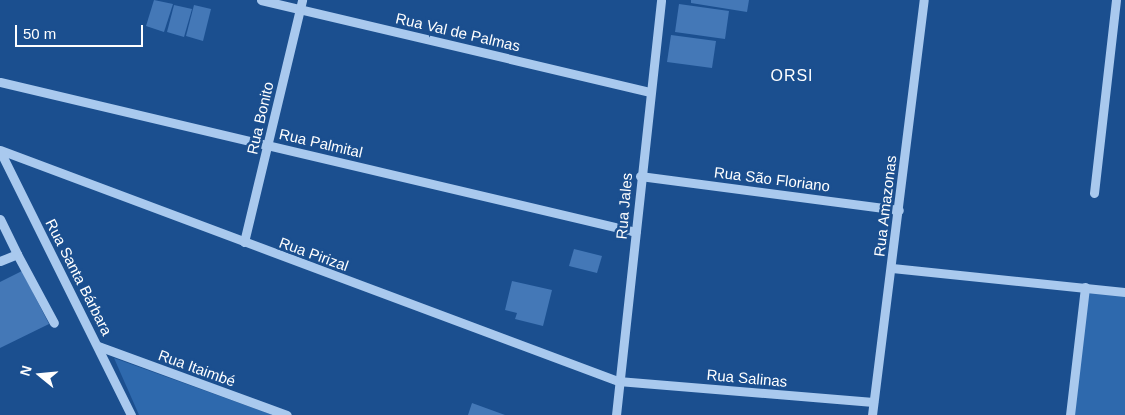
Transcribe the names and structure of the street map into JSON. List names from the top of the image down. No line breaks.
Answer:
{"streets":{"street":["Rua Val de Palmas","Rua Bonito","Rua Palmital","Rua São Floriano","Rua Jales","Rua Amazonas","Rua Pirizal","Rua Santa Bárbara","Rua Itaimbé","Rua Salinas"]},"crossings":[["Rua Val de Palmas","Rua Bonito"],["Rua Val de Palmas","Rua Jales"],["Rua Bonito","Rua Palmital"],["Rua Bonito","Rua Pirizal"],["Rua Palmital","Rua Jales"],["Rua São Floriano","Rua Jales"],["Rua São Floriano","Rua Amazonas"],["Rua Jales","Rua Pirizal"],["Rua Jales","Rua Salinas"],["Rua Amazonas","Rua Salinas"],["Rua Pirizal","Rua Santa Bárbara"],["Rua Pirizal","Rua Salinas"],["Rua Santa Bárbara","Rua Itaimbé"]],"districts":["ORSI"],"scale_bar":"50 m","north":"left"}
